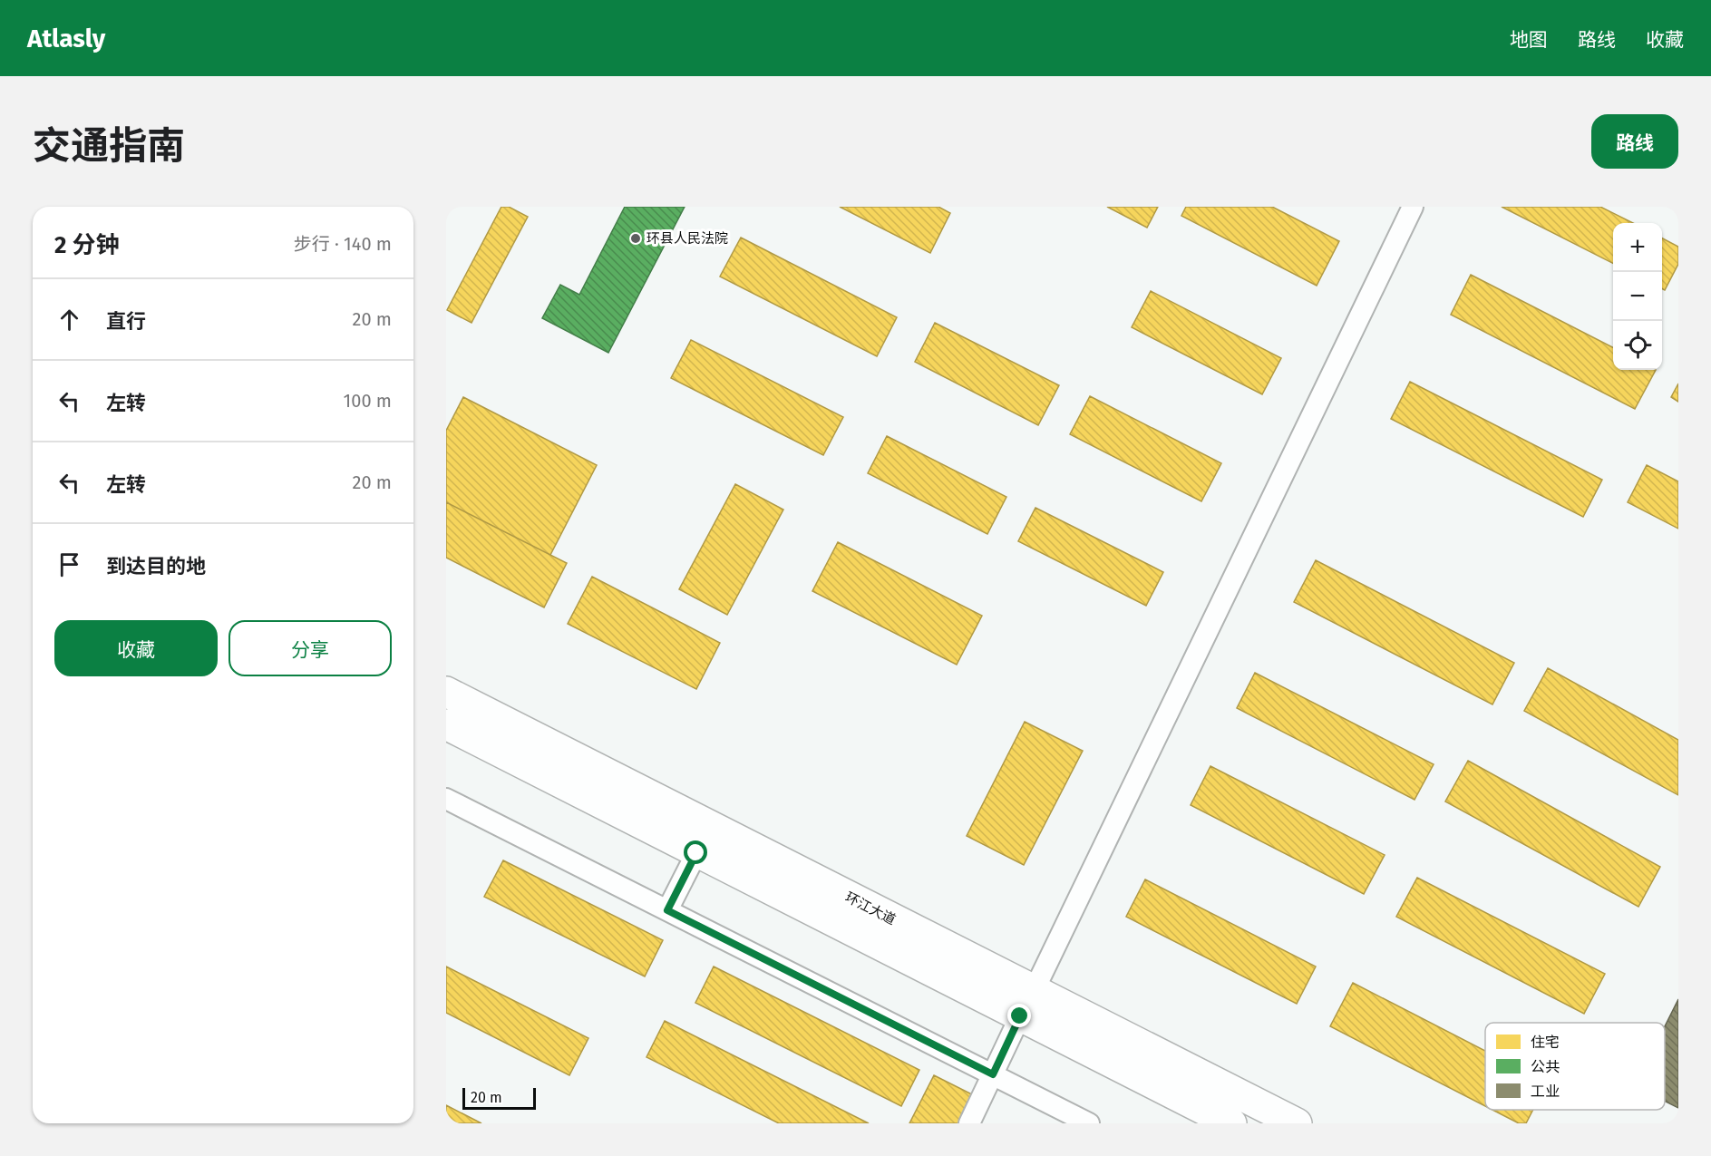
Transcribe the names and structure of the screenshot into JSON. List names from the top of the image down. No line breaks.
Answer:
{"streets":{"highway":["环江大道"]},"places":["环县人民法院"],"legend":["住宅","公共","工业"],"scale_bar":"20 m","page":{"header":"Atlasly","nav":["地图","路线","收藏"],"title":"交通指南","buttons":["路线",["收藏","分享"]],"heading":["2 分钟","步行 · 140 m"],"map_buttons":["+","−"],"list":[["直行","20 m"],["左转","100 m"],["左转","20 m"],"到达目的地"],"scale":"20 m"}}
